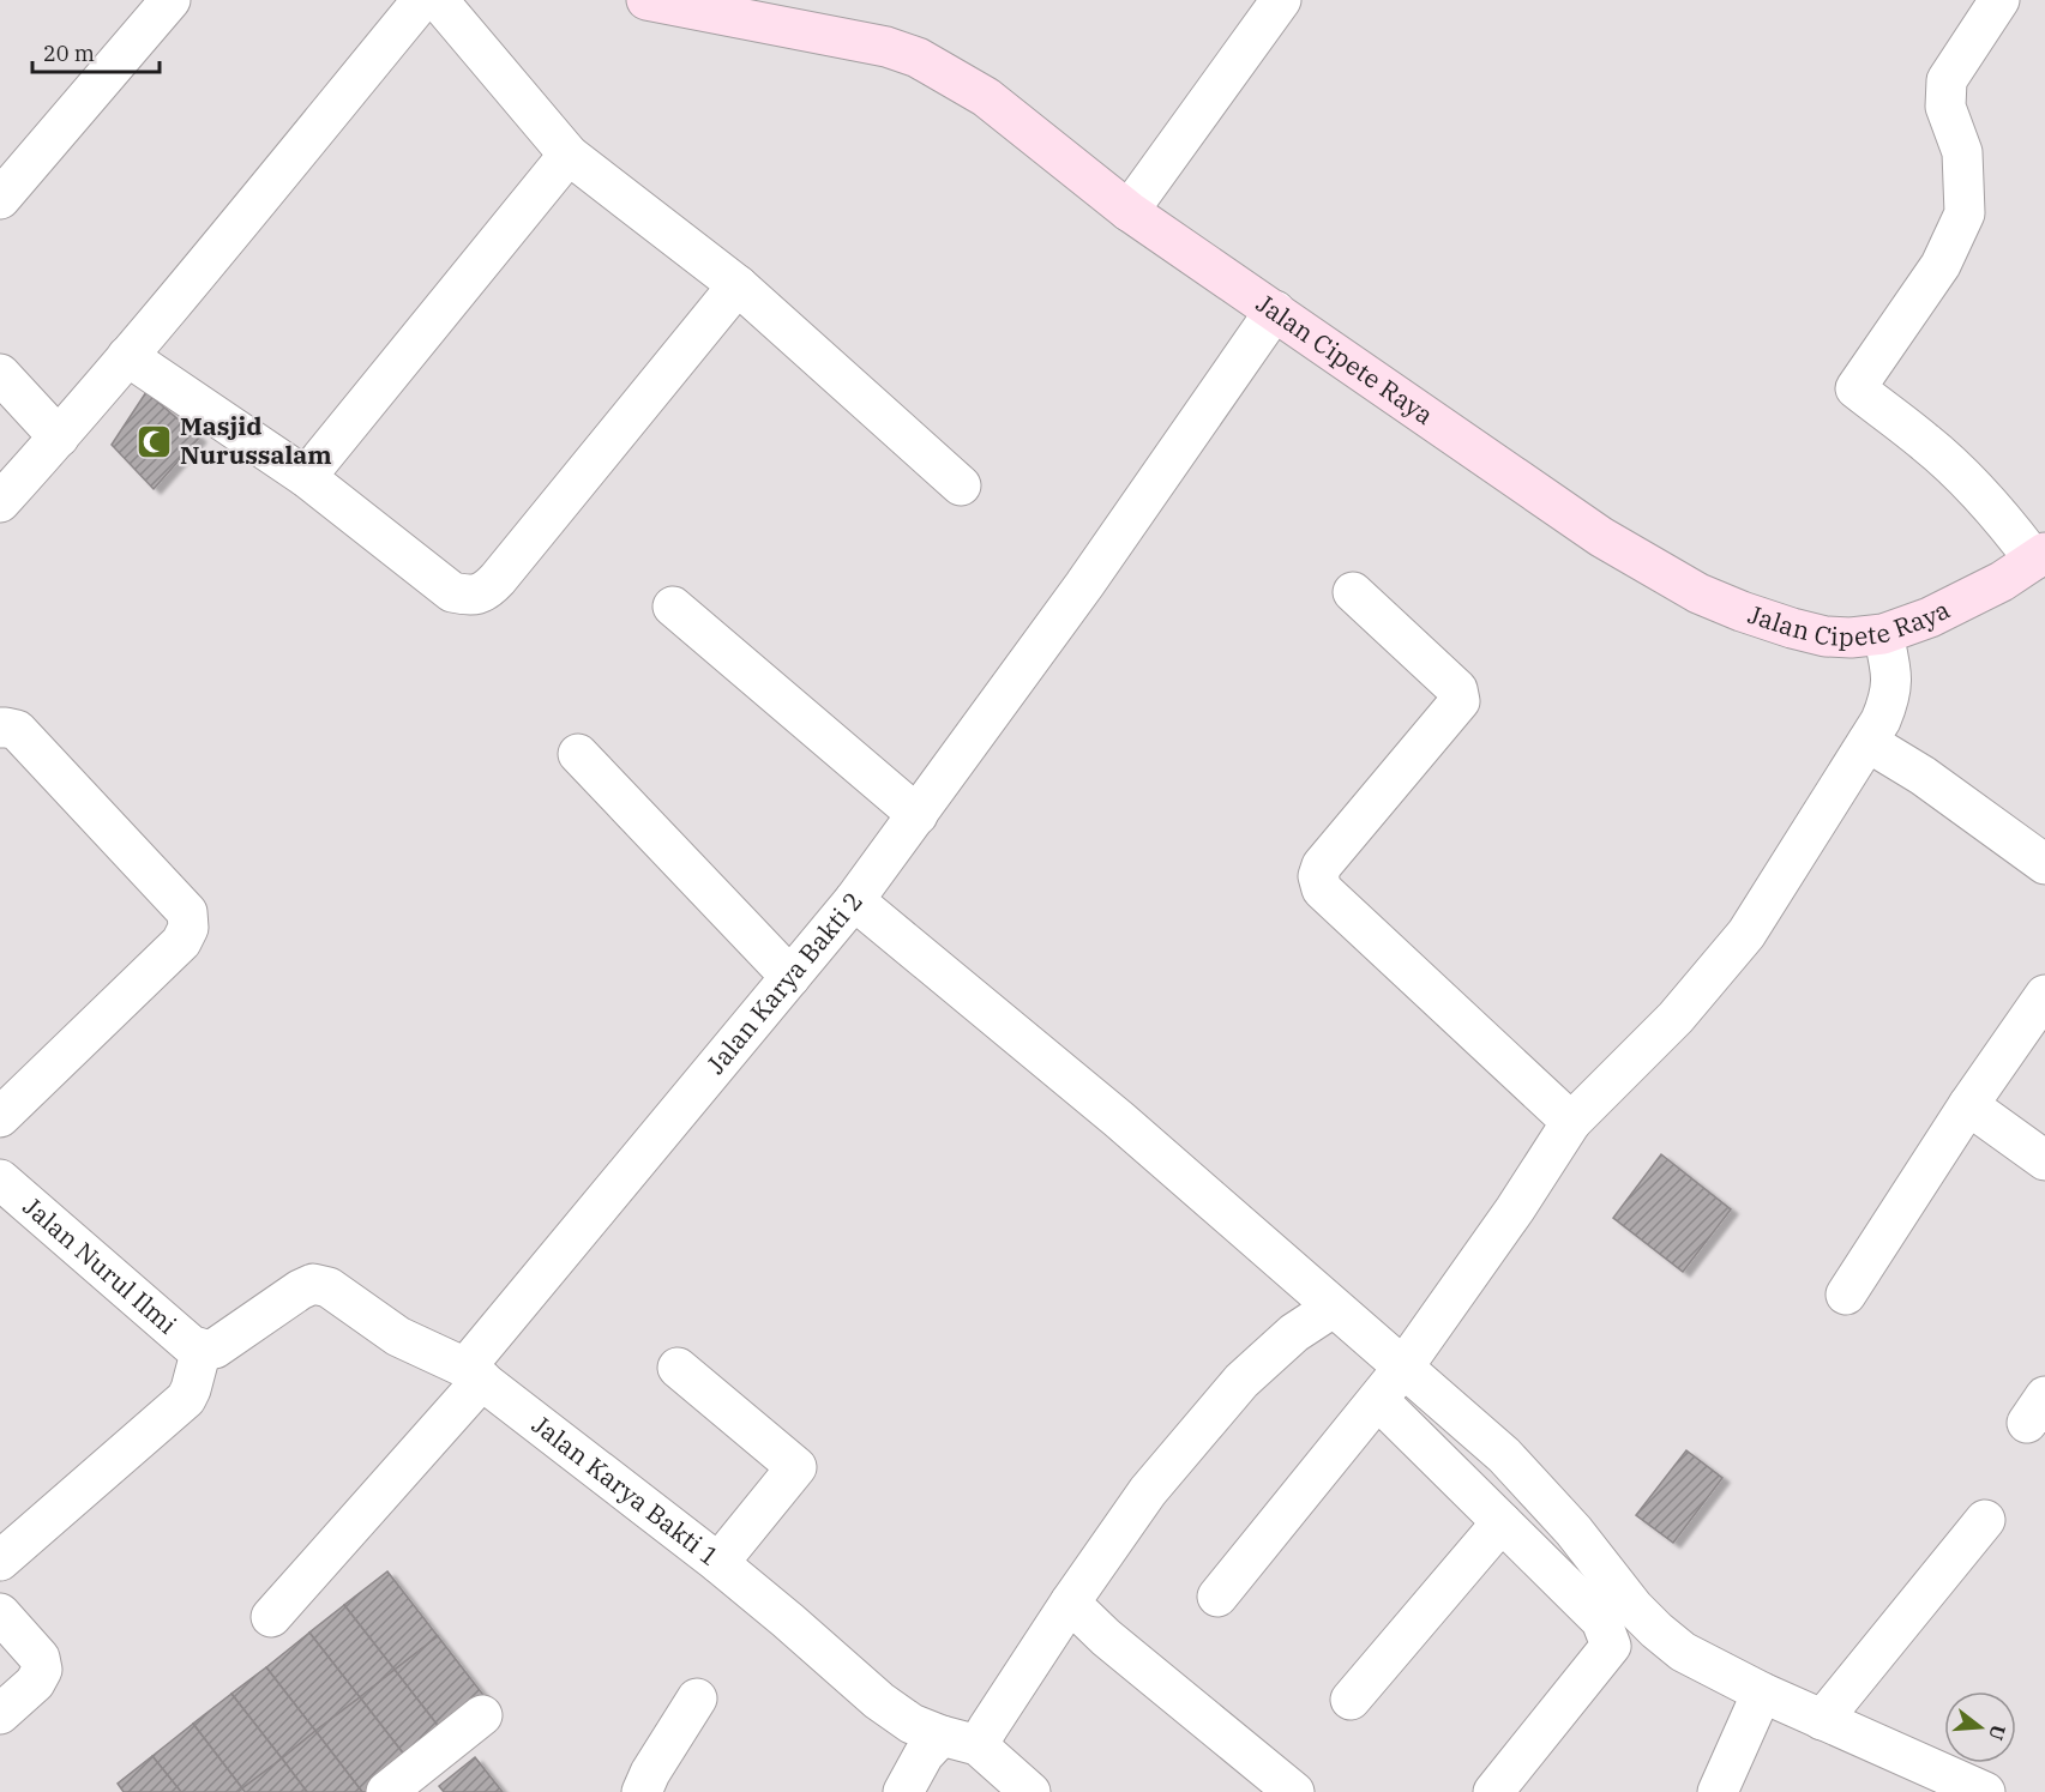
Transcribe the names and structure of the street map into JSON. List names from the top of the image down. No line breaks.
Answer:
{"streets":{"main road":["Jalan Cipete Raya"],"street":["Jalan Karya Bakti 2","Jalan Nurul Ilmi","Jalan Karya Bakti 1"]},"crossings":[["Jalan Cipete Raya","Jalan Karya Bakti 2"],["Jalan Karya Bakti 2","Jalan Karya Bakti 1"],["Jalan Nurul Ilmi","Jalan Karya Bakti 1"]],"places":{"mosque":["Masjid Nurussalam"]},"scale_bar":"20 m","north":"right"}
